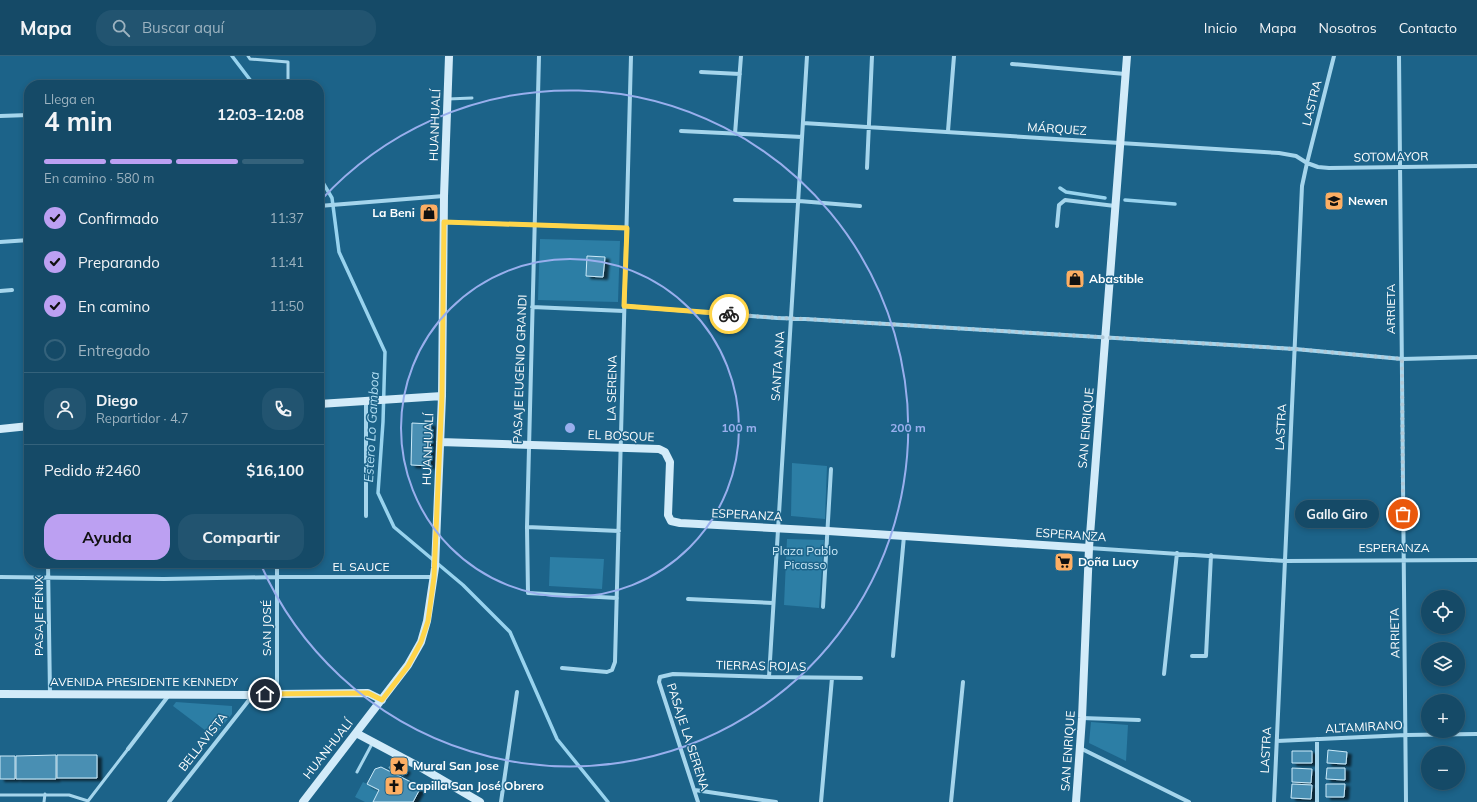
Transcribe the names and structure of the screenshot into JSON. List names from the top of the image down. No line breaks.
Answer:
{"streets":{"street":["LASTRA","HUANHUALÍ","MÁRQUEZ","SOTOMAYOR","ARRIETA","SANTA ANA","PASAJE EUGENIO GRANDI","LA SERENA","SAN ENRIQUE","EL BOSQUE","ESPERANZA","EL SAUCE","PASAJE FÉNIX","SAN JOSÉ","TIERRAS ROJAS","AVENIDA PRESIDENTE KENNEDY","ALTAMIRANO","PASAJE LA SERENA","BELLAVISTA"]},"crossings":[["LASTRA","MÁRQUEZ"],["LASTRA","SOTOMAYOR"],["LASTRA","ESPERANZA"],["LASTRA","ALTAMIRANO"],["HUANHUALÍ","EL BOSQUE"],["HUANHUALÍ","EL SAUCE"],["HUANHUALÍ","AVENIDA PRESIDENTE KENNEDY"],["MÁRQUEZ","SOTOMAYOR"],["MÁRQUEZ","SANTA ANA"],["MÁRQUEZ","SAN ENRIQUE"],["SOTOMAYOR","ARRIETA"],["ARRIETA","ESPERANZA"],["ARRIETA","ALTAMIRANO"],["SANTA ANA","ESPERANZA"],["SANTA ANA","TIERRAS ROJAS"],["PASAJE EUGENIO GRANDI","LA SERENA"],["PASAJE EUGENIO GRANDI","EL BOSQUE"],["LA SERENA","EL BOSQUE"],["SAN ENRIQUE","ESPERANZA"],["EL BOSQUE","ESPERANZA"],["EL SAUCE","PASAJE FÉNIX"],["EL SAUCE","SAN JOSÉ"],["PASAJE FÉNIX","AVENIDA PRESIDENTE KENNEDY"],["SAN JOSÉ","AVENIDA PRESIDENTE KENNEDY"],["TIERRAS ROJAS","PASAJE LA SERENA"],["AVENIDA PRESIDENTE KENNEDY","BELLAVISTA"]],"water":["Estero Lo Gamboa"],"parks":["Plaza Pablo Picasso"],"places":{"school or university":["Newen"],"shop":["La Beni","Abastible"],"other":["Gallo Giro"],"supermarket":["Doña Lucy"],"place":["Mural San Jose"],"church":["Capilla San José Obrero"]},"page":{"header":"Mapa","search":"Buscar aquí","nav":["Inicio","Mapa","Nosotros","Contacto"],"heading":["4 min","Llega en","12:03–12:08"],"panel":["Diego","Repartidor · 4.7","Pedido #2460","$16,100"],"bar":"En camino · 580 m","list":[["Confirmado","11:37"],["Preparando","11:41"],["En camino","11:50"],"Entregado"],"bubble":"Gallo Giro","buttons":["Ayuda","Compartir"],"map_buttons":["+","−"]},"rings":["100 m","200 m"]}
